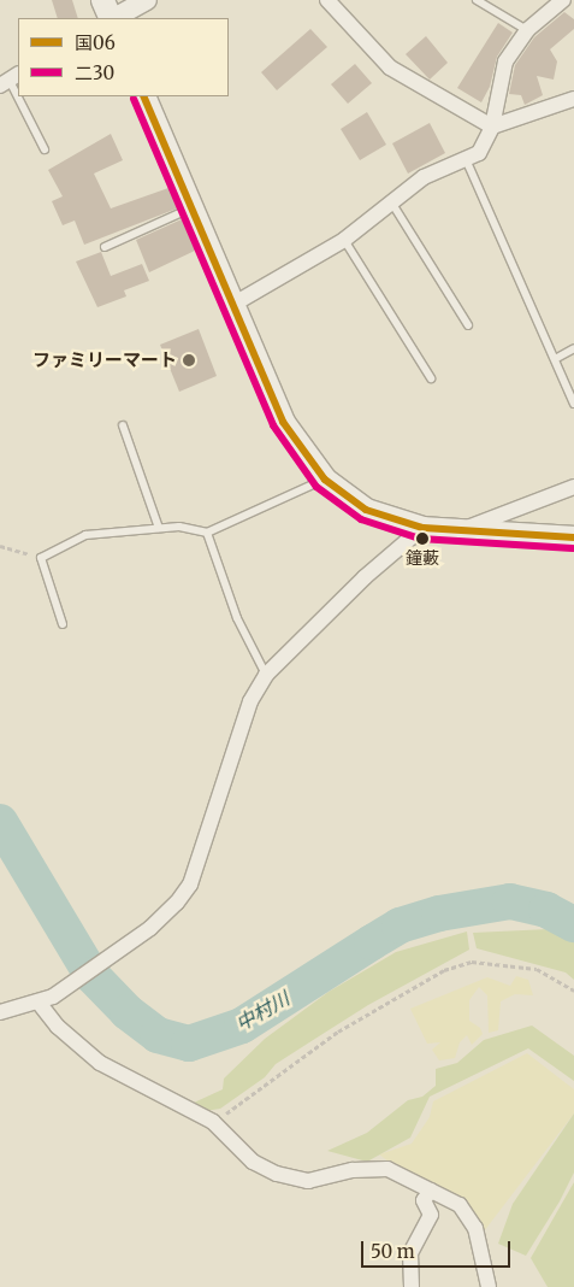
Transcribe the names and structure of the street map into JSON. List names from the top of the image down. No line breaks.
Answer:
{"water":["中村川"],"places":["ファミリーマート","鐘藪"],"lines":["transit line 国06","transit line 二30"],"legend":["国06","二30"],"scale_bar":"50 m"}
